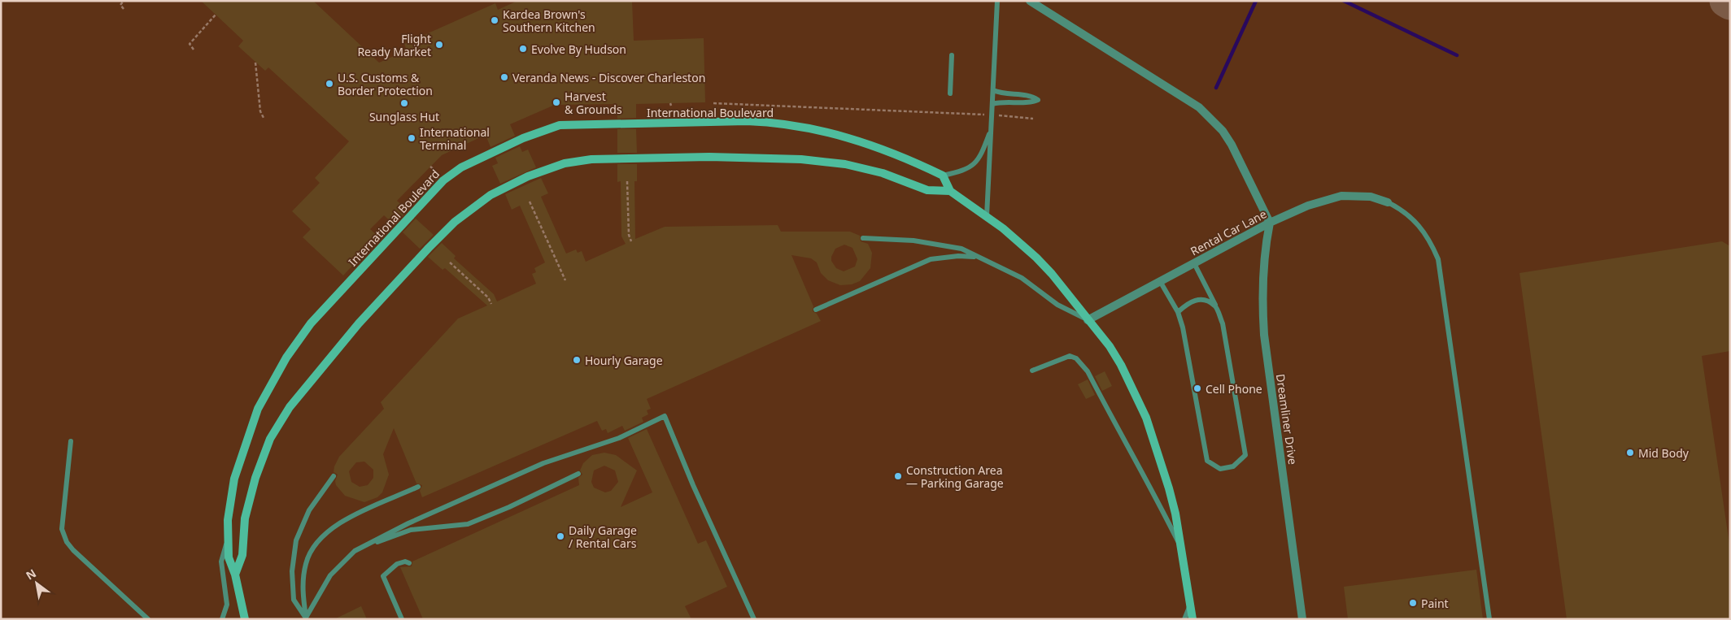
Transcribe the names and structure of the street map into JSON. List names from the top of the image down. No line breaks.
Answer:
{"streets":{"main road":["International Boulevard"],"street":["Rental Car Lane","Dreamliner Drive"]},"crossings":[["Rental Car Lane","Dreamliner Drive"]],"places":["Kardea Brown's Southern Kitchen","Flight Ready Market","Evolve By Hudson","Veranda News - Discover Charleston","U.S. Customs & Border Protection","Harvest & Grounds","Sunglass Hut","International Terminal","Hourly Garage","Cell Phone","Mid Body","Construction Area — Parking Garage","Daily Garage / Rental Cars","Paint"],"north":"top left"}
